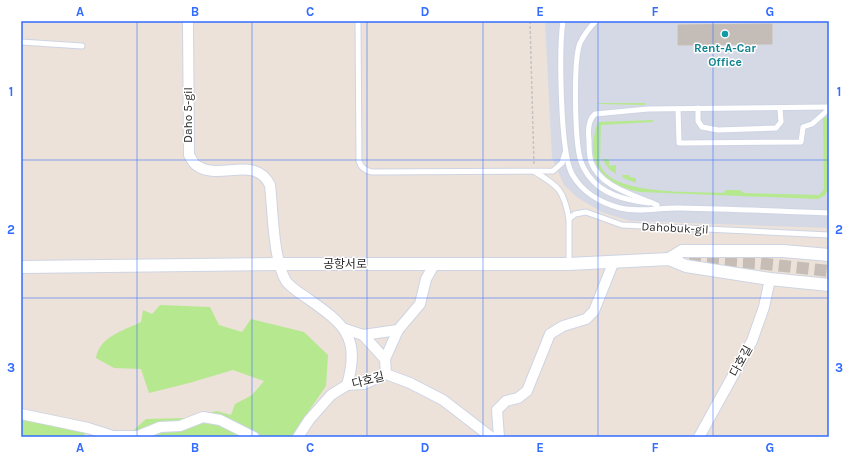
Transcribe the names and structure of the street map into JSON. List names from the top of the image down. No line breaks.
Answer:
{"streets":{"street":["Daho 5-gil","공항서로","다호길"],"lane":["Dahobuk-gil"]},"crossings":[["Daho 5-gil","공항서로"]],"places":["Rent-A-Car Office"],"grid":{"columns":["A","B","C","D","E","F","G"],"rows":["1","2","3"]}}
